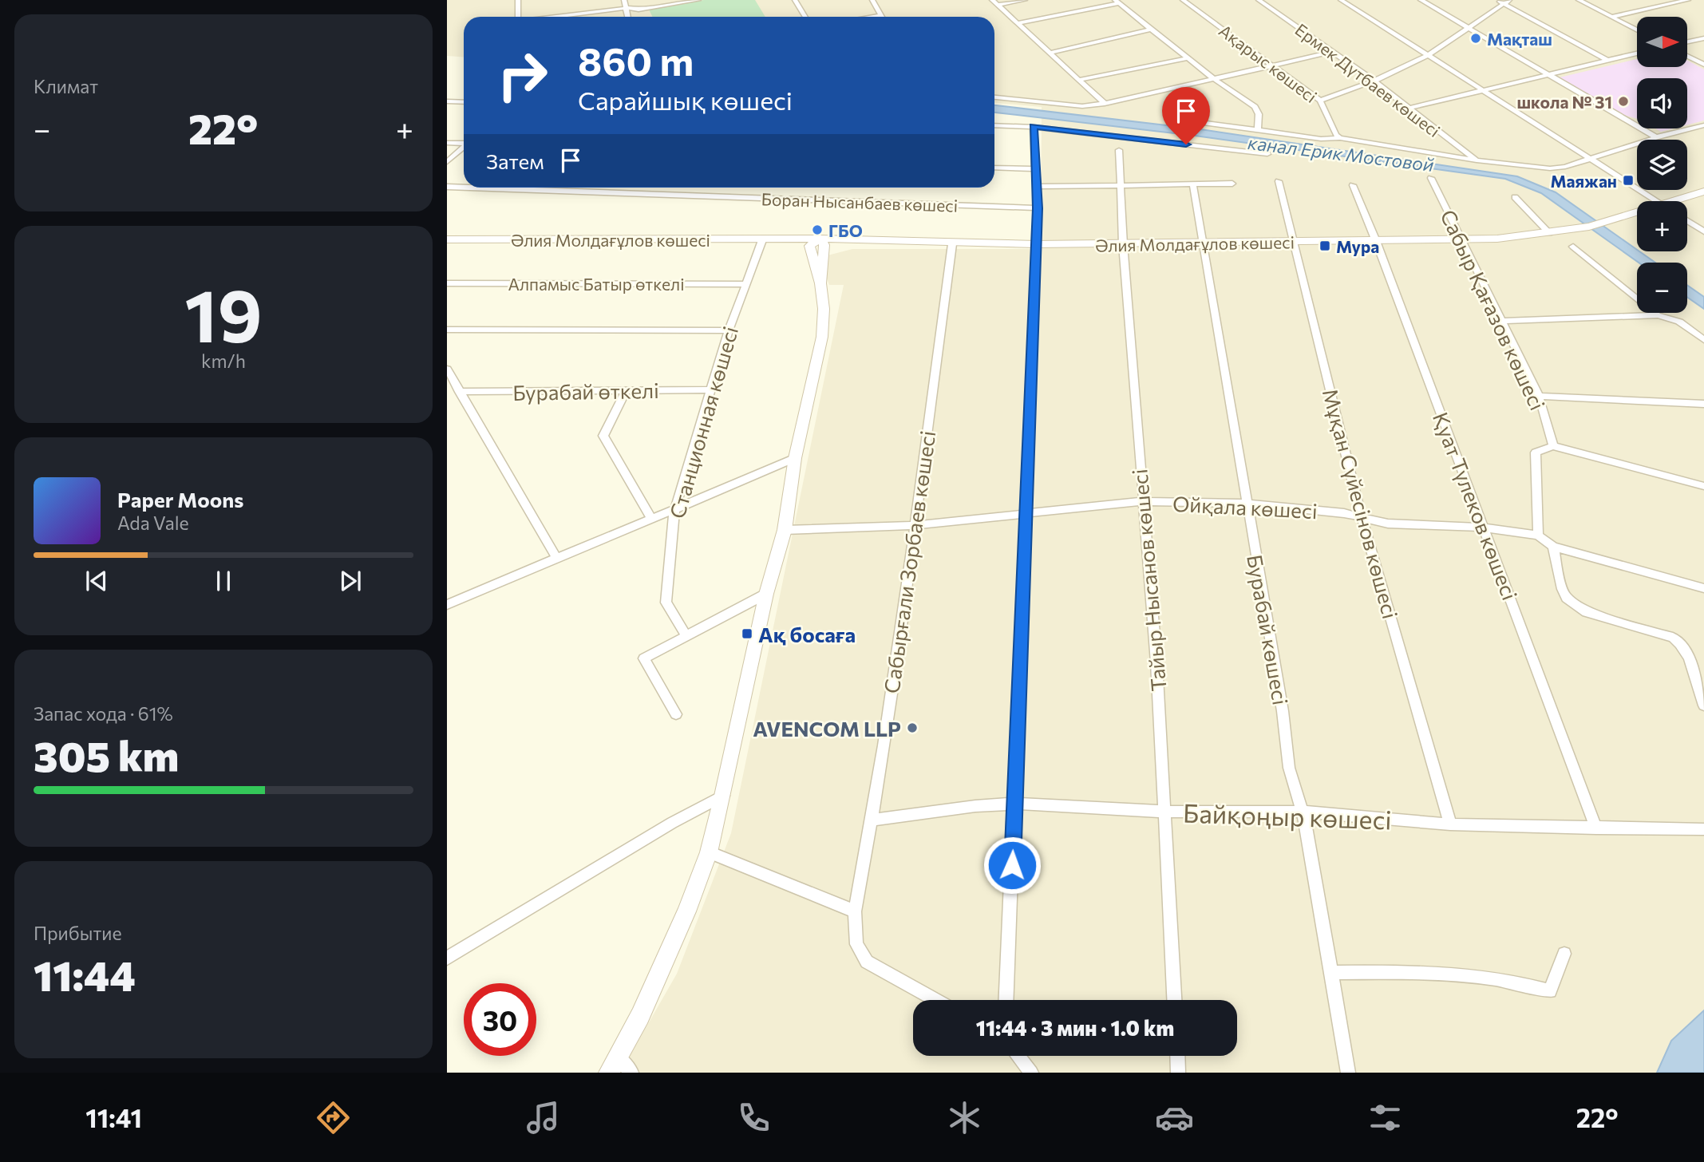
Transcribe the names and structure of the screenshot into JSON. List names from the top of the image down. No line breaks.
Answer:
{"streets":{"main road":["Әлия Молдағұлов көшесі"],"street":["Ақарыс көшесi","Ермек Дүтбаев көшесi","Боран Нысанбаев көшесі","Алпамыс Батыр өткелі","Сабыр Қағазов көшесі","Бурабай өткелі","Станционная көшесі","Мұқан Сүйесінов көшесі","Қуат Түлеков көшесі","Ойқала көшесі","Сабырғали Зорбаев көшесі","Тайыр Нысанов көшесi","Бурабай көшесi","Байқоңыр көшесi"]},"crossings":[["Әлия Молдағұлов көшесі","Сабыр Қағазов көшесі"],["Әлия Молдағұлов көшесі","Станционная көшесі"],["Әлия Молдағұлов көшесі","Мұқан Сүйесінов көшесі"],["Әлия Молдағұлов көшесі","Қуат Түлеков көшесі"],["Әлия Молдағұлов көшесі","Сабырғали Зорбаев көшесі"],["Әлия Молдағұлов көшесі","Тайыр Нысанов көшесi"],["Әлия Молдағұлов көшесі","Бурабай көшесi"],["Алпамыс Батыр өткелі","Станционная көшесі"],["Бурабай өткелі","Станционная көшесі"],["Мұқан Сүйесінов көшесі","Ойқала көшесі"],["Мұқан Сүйесінов көшесі","Байқоңыр көшесi"],["Қуат Түлеков көшесі","Ойқала көшесі"],["Қуат Түлеков көшесі","Байқоңыр көшесi"],["Ойқала көшесі","Сабырғали Зорбаев көшесі"],["Ойқала көшесі","Тайыр Нысанов көшесi"],["Ойқала көшесі","Бурабай көшесi"],["Сабырғали Зорбаев көшесі","Байқоңыр көшесi"],["Тайыр Нысанов көшесi","Байқоңыр көшесi"],["Бурабай көшесi","Байқоңыр көшесi"]],"water":["канал Ерик Мостовой"],"places":{"other":["Мақташ","школа № 31","ГБО","AVENCOM LLP"],"transit":["Маяжан","Мура","Ақ босаға"]},"north":"right","page":{"tile":["Климат",["19","km/h"],["Запас хода · 61%","305 km"],["Прибытие","11:44"]],"map_buttons":["+","−"],"turn":["860 m","Сарайшық көшесі"],"heat":["−","22°","+"],"then":"Затем","song":["Paper Moons","Ada Vale"],"limit":"30","trip":"11:44 · 3 мин · 1.0 km","tabs":["11:41","22°"]}}
